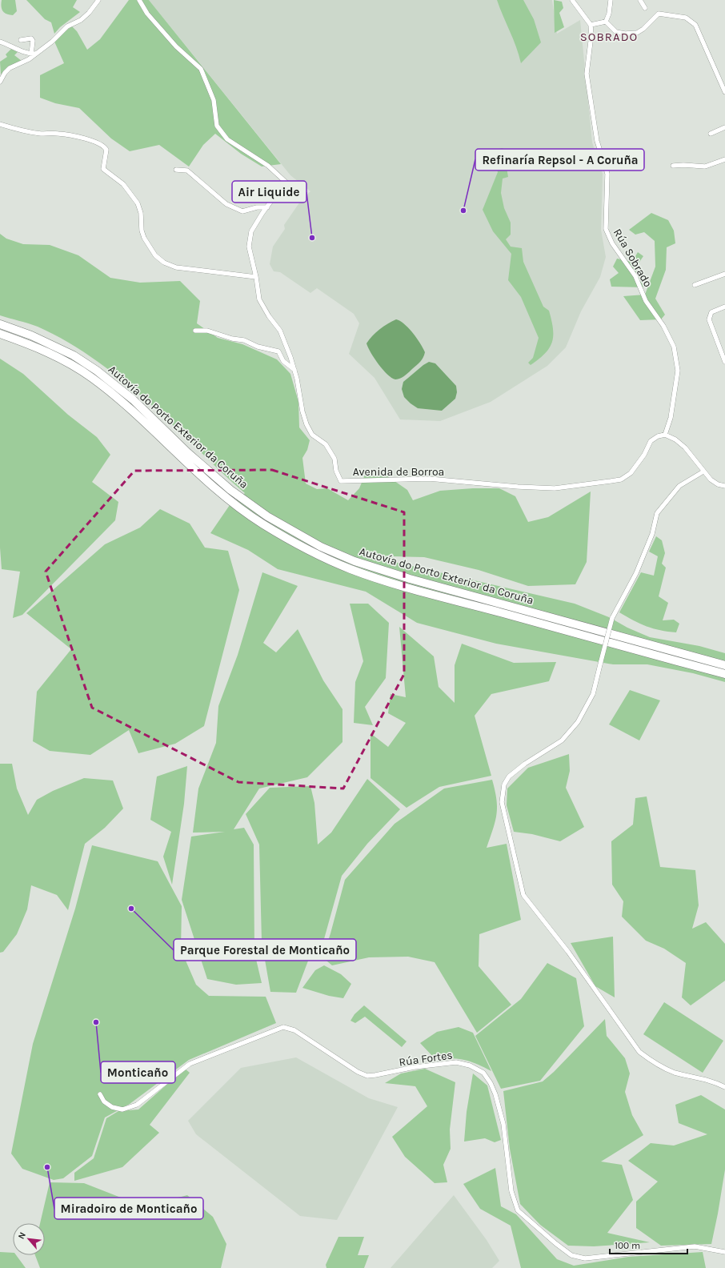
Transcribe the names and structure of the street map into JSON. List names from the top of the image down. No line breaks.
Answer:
{"streets":{"highway":["Autovía do Porto Exterior da Coruña"],"street":["Rúa Sobrado","Avenida de Borroa","Rúa Fortes"]},"crossings":[["Rúa Sobrado","Avenida de Borroa"]],"districts":["SOBRADO"],"places":["Refinaría Repsol - A Coruña","Air Liquide","Parque Forestal de Monticaño","Monticaño","Miradoiro de Monticaño"],"scale_bar":"100 m","north":"top left"}
